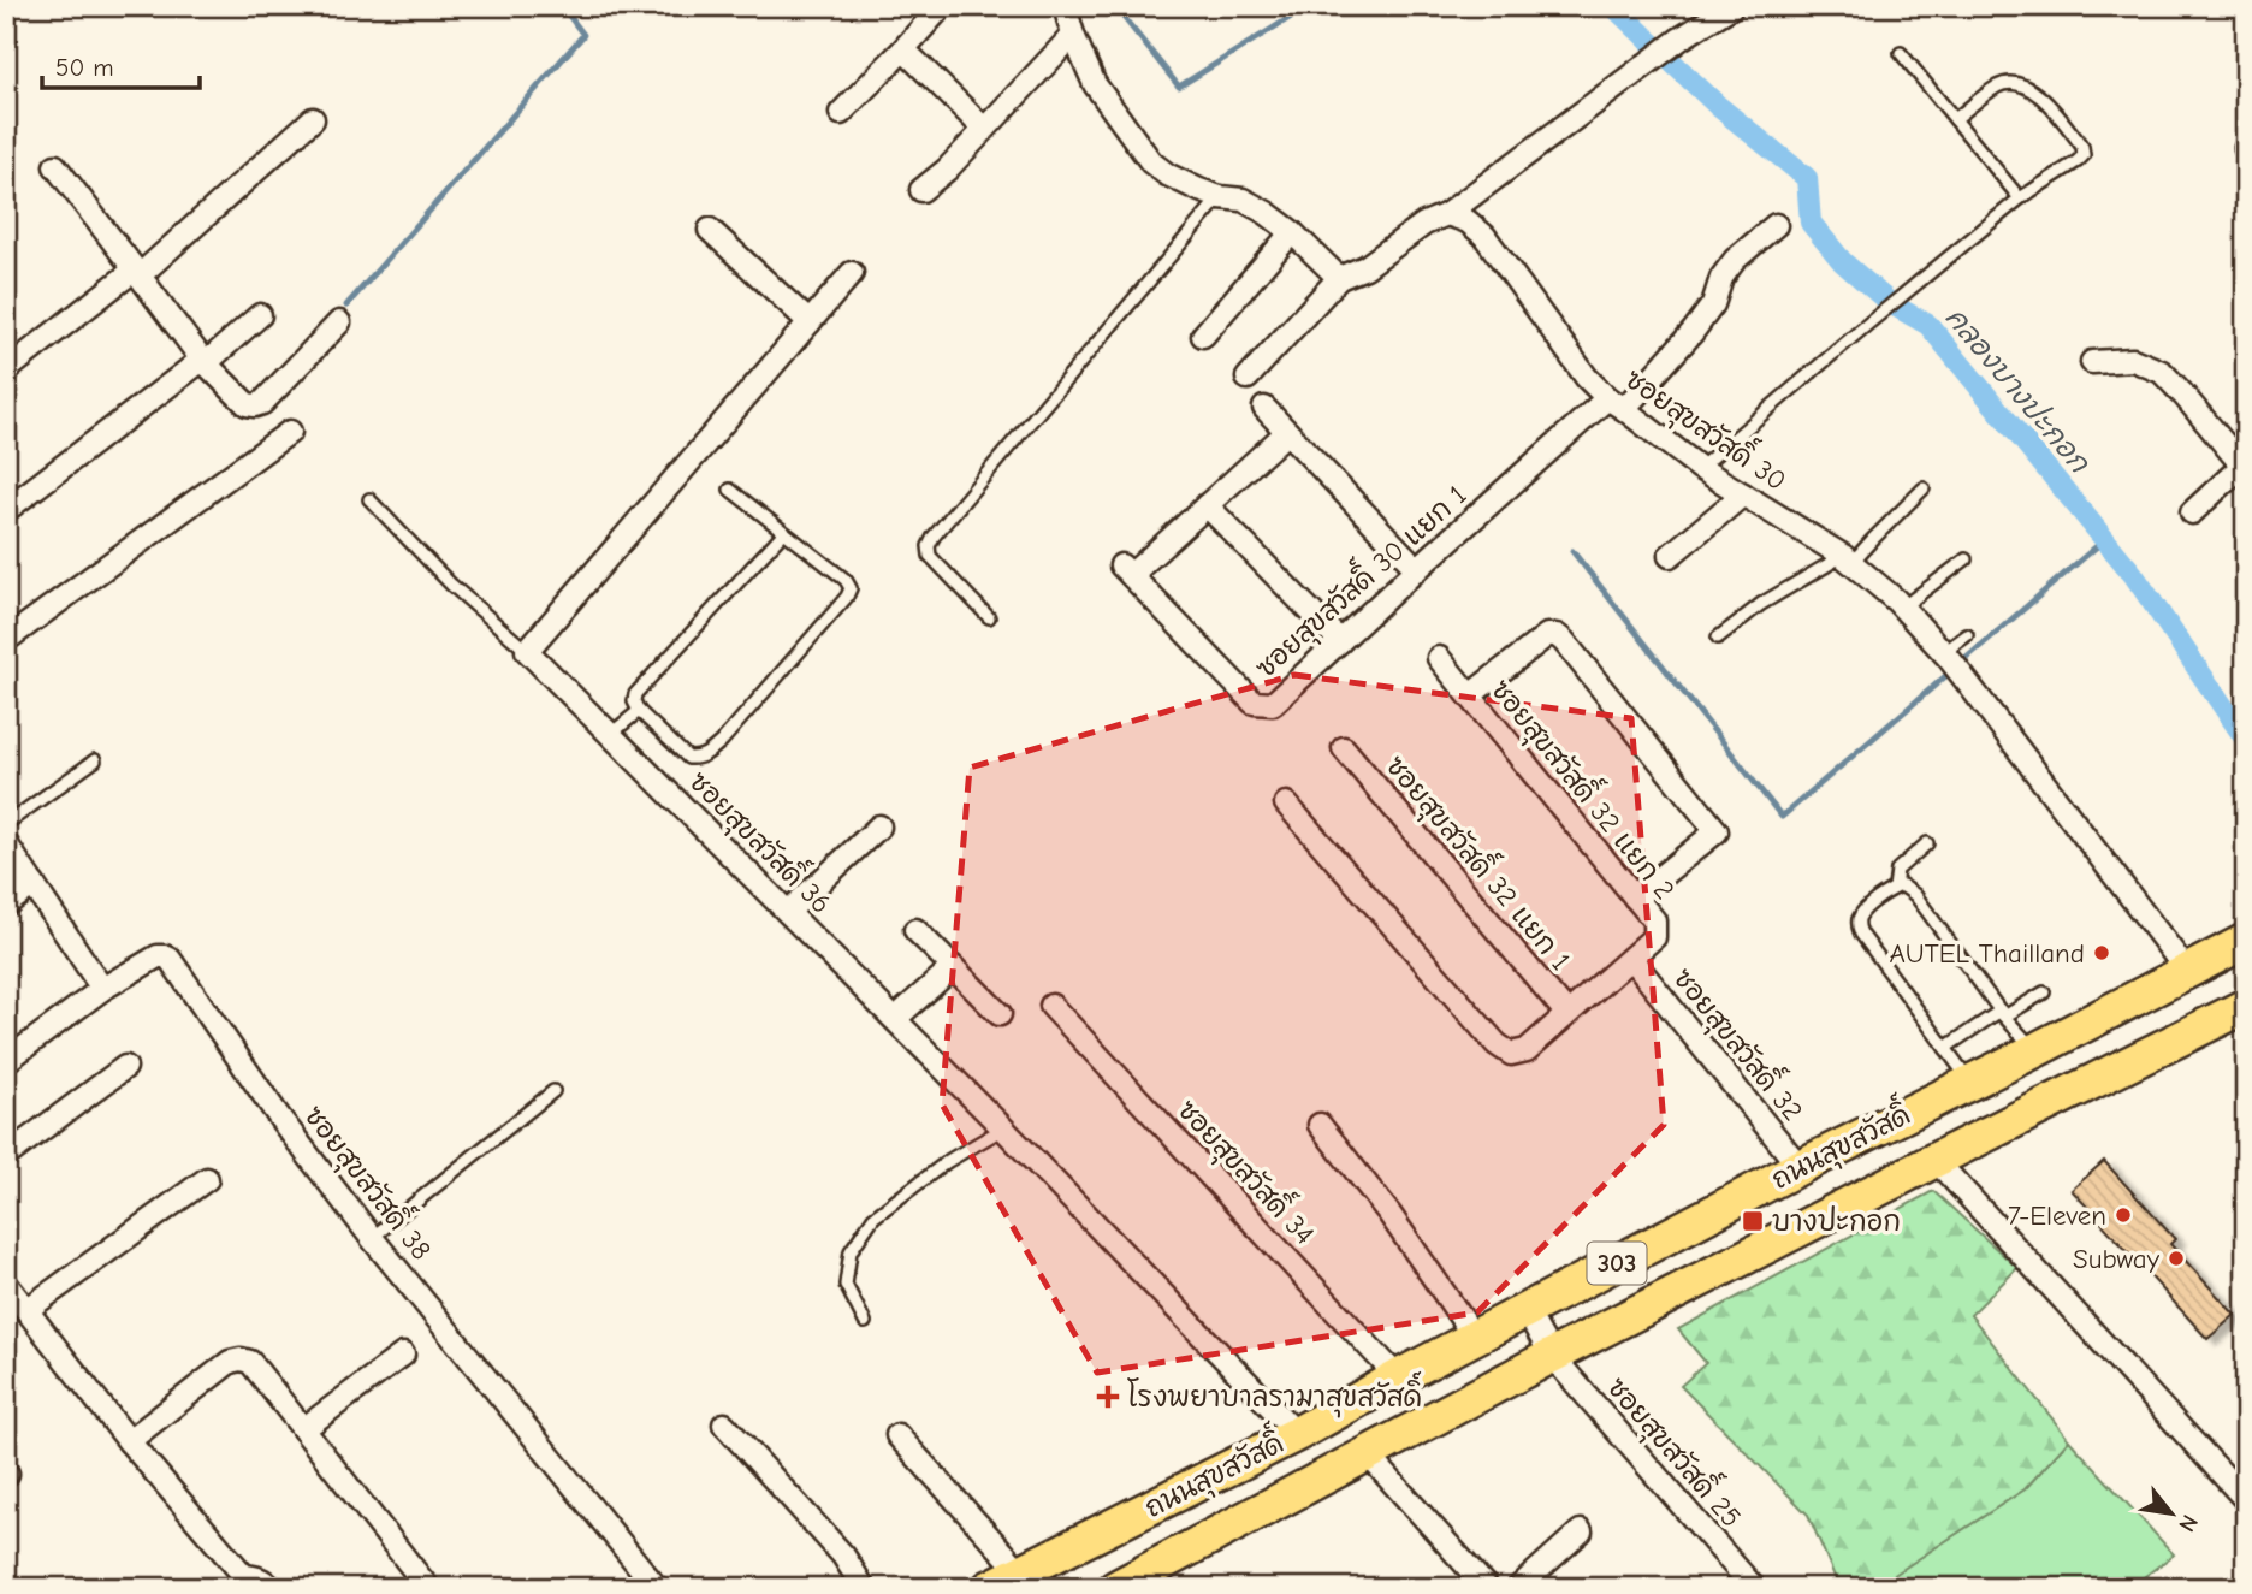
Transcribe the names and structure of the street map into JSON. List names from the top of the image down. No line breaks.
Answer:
{"streets":{"main road":["ถนนสุขสวัสดิ์","303"],"street":["ซอยสุขสวัสดิ์ 30","ซอยสุขสวัสดิ์ 30 แยก 1","ซอยสุขสวัสดิ์ 32 แยก 2","ซอยสุขสวัสดิ์ 36","ซอยสุขสวัสดิ์ 32 แยก 1","ซอยสุขสวัสดิ์ 32","ซอยสุขสวัสดิ์ 34","ซอยสุขสวัสดิ์ 38","ซอยสุขสวัสดิ์ 25"]},"crossings":[["ซอยสุขสวัสดิ์ 30","ซอยสุขสวัสดิ์ 30 แยก 1"],["ซอยสุขสวัสดิ์ 30","ถนนสุขสวัสดิ์"],["ซอยสุขสวัสดิ์ 32 แยก 2","ซอยสุขสวัสดิ์ 32"],["ซอยสุขสวัสดิ์ 36","ถนนสุขสวัสดิ์"],["ซอยสุขสวัสดิ์ 32","ถนนสุขสวัสดิ์"],["ถนนสุขสวัสดิ์","ซอยสุขสวัสดิ์ 34"],["ถนนสุขสวัสดิ์","ซอยสุขสวัสดิ์ 25"]],"water":["คลองบางปะกอก"],"places":{"other":["AUTEL Thailland","7-Eleven","Subway"],"transit":["บางปะกอก"],"health":["โรงพยาบาลรามาสุขสวัสดิ์"]},"scale_bar":"50 m","north":"bottom right"}
